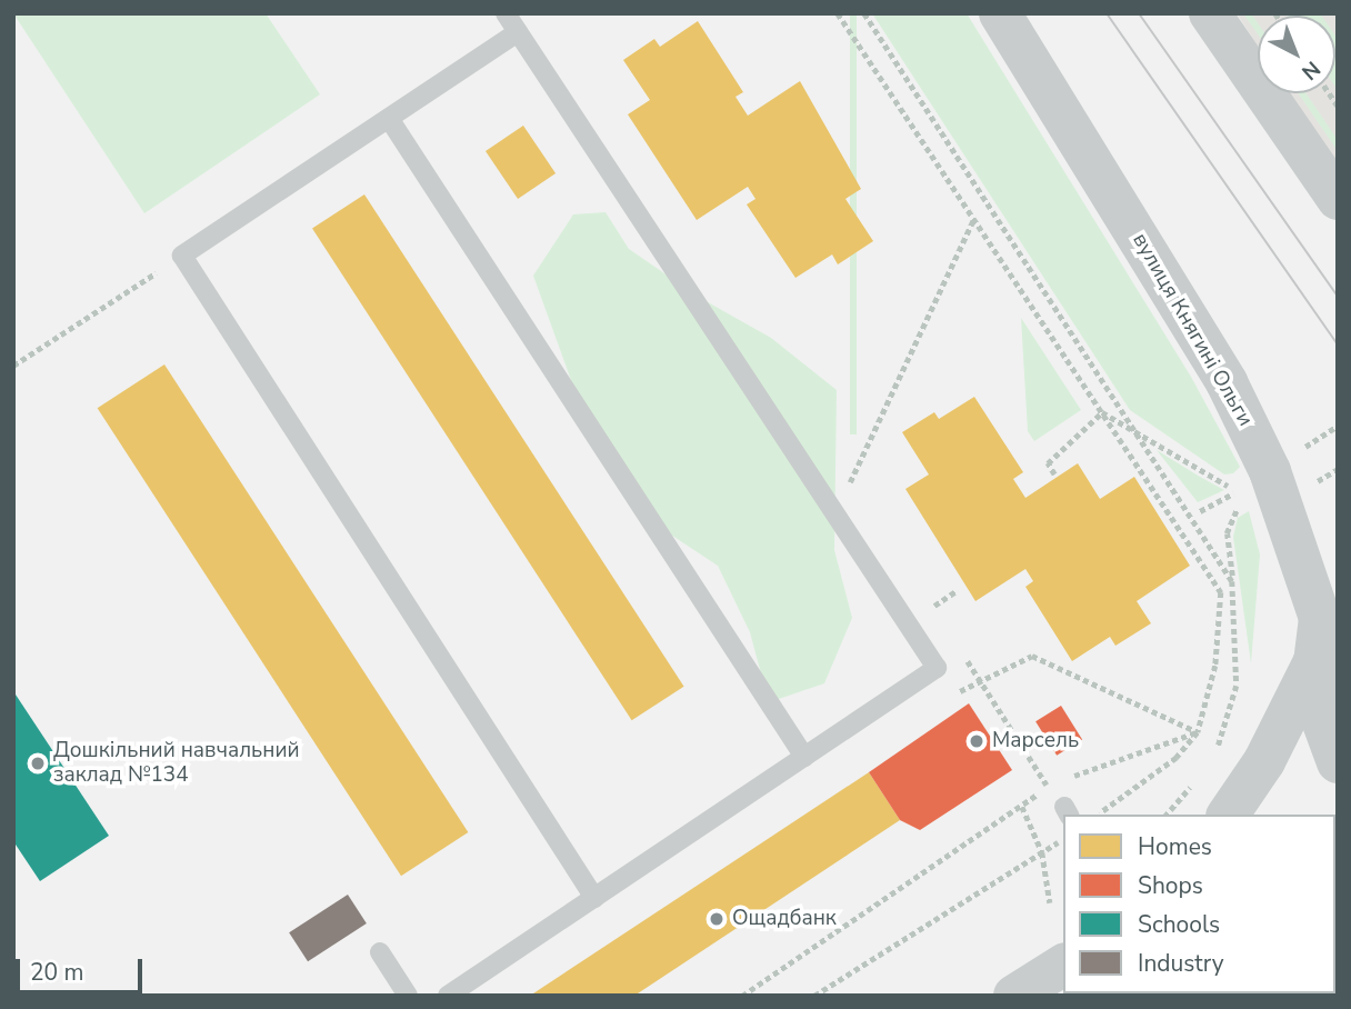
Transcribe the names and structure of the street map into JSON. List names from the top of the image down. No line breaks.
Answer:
{"streets":{"main road":["вулиця Княгині Ольги"]},"places":["Марсель","Дошкільний навчальний заклад №134","Ощадбанк"],"legend":["Homes","Shops","Schools","Industry"],"scale_bar":"20 m","north":"bottom right"}
